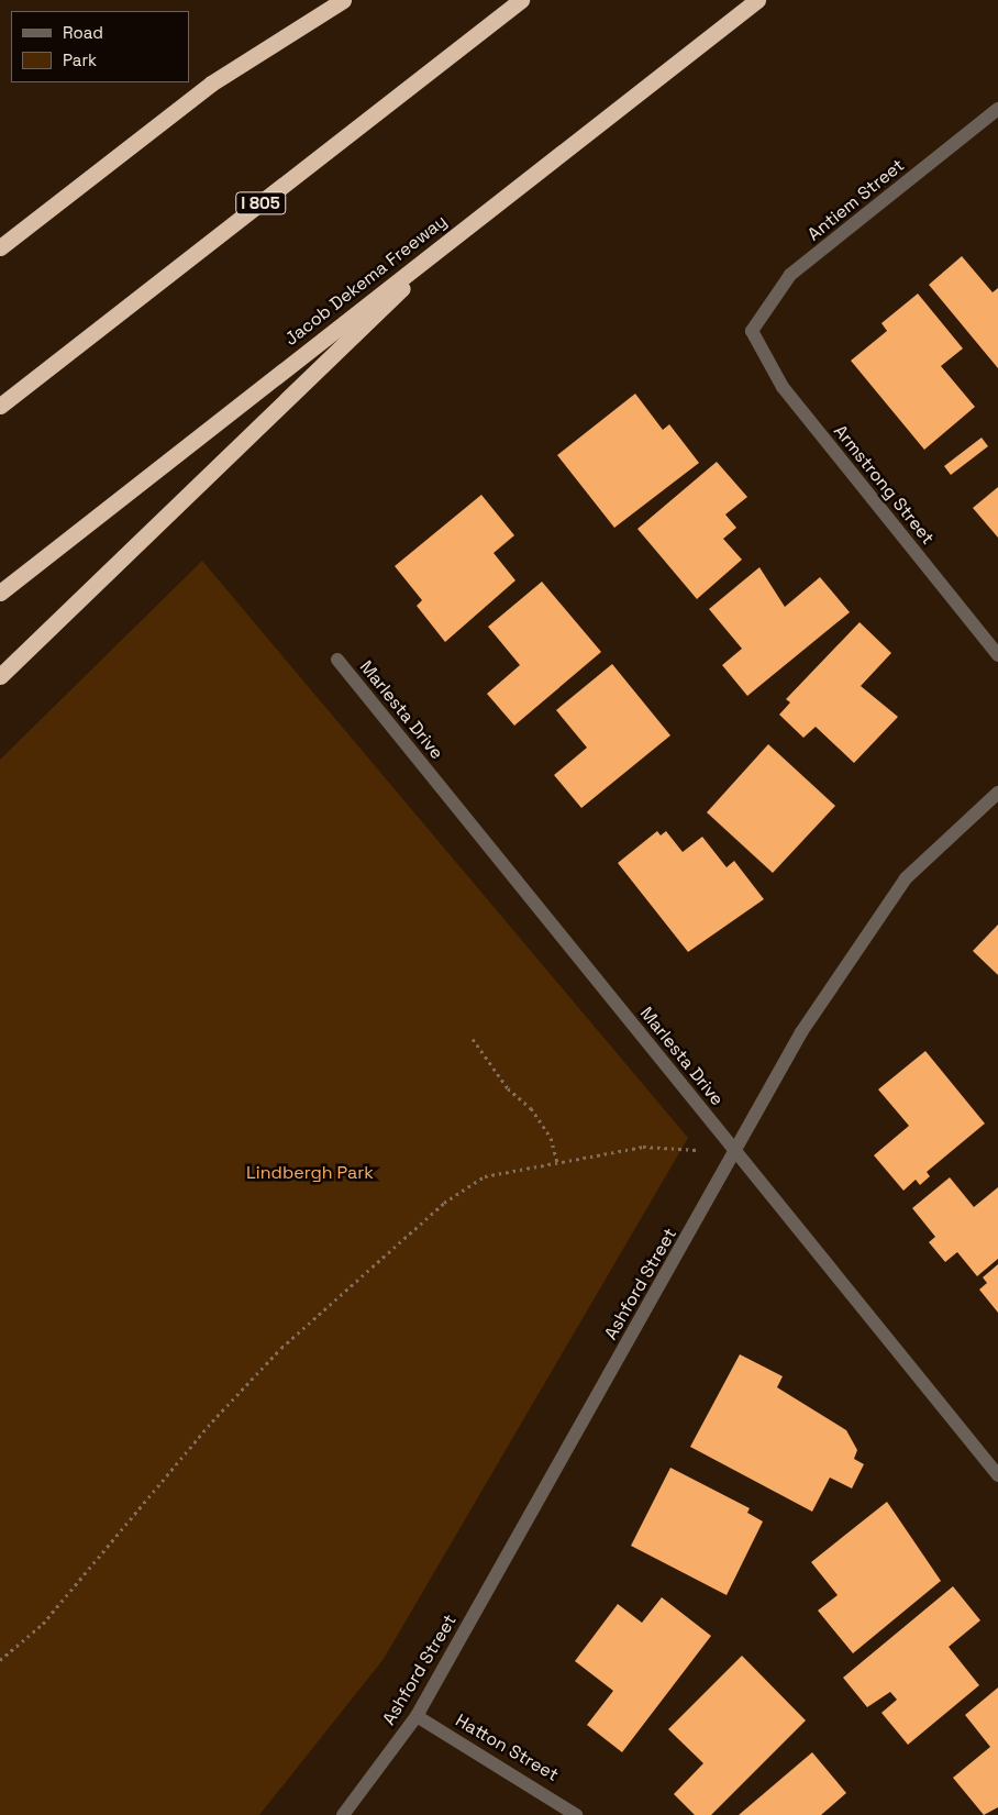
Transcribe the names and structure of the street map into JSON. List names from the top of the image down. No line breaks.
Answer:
{"streets":{"highway":["I 805","Jacob Dekema Freeway"],"street":["Antiem Street","Armstrong Street","Marlesta Drive","Ashford Street","Hatton Street"]},"crossings":[["Antiem Street","Armstrong Street"],["Marlesta Drive","Ashford Street"],["Ashford Street","Hatton Street"]],"parks":["Lindbergh Park"],"legend":["Road","Park"]}
